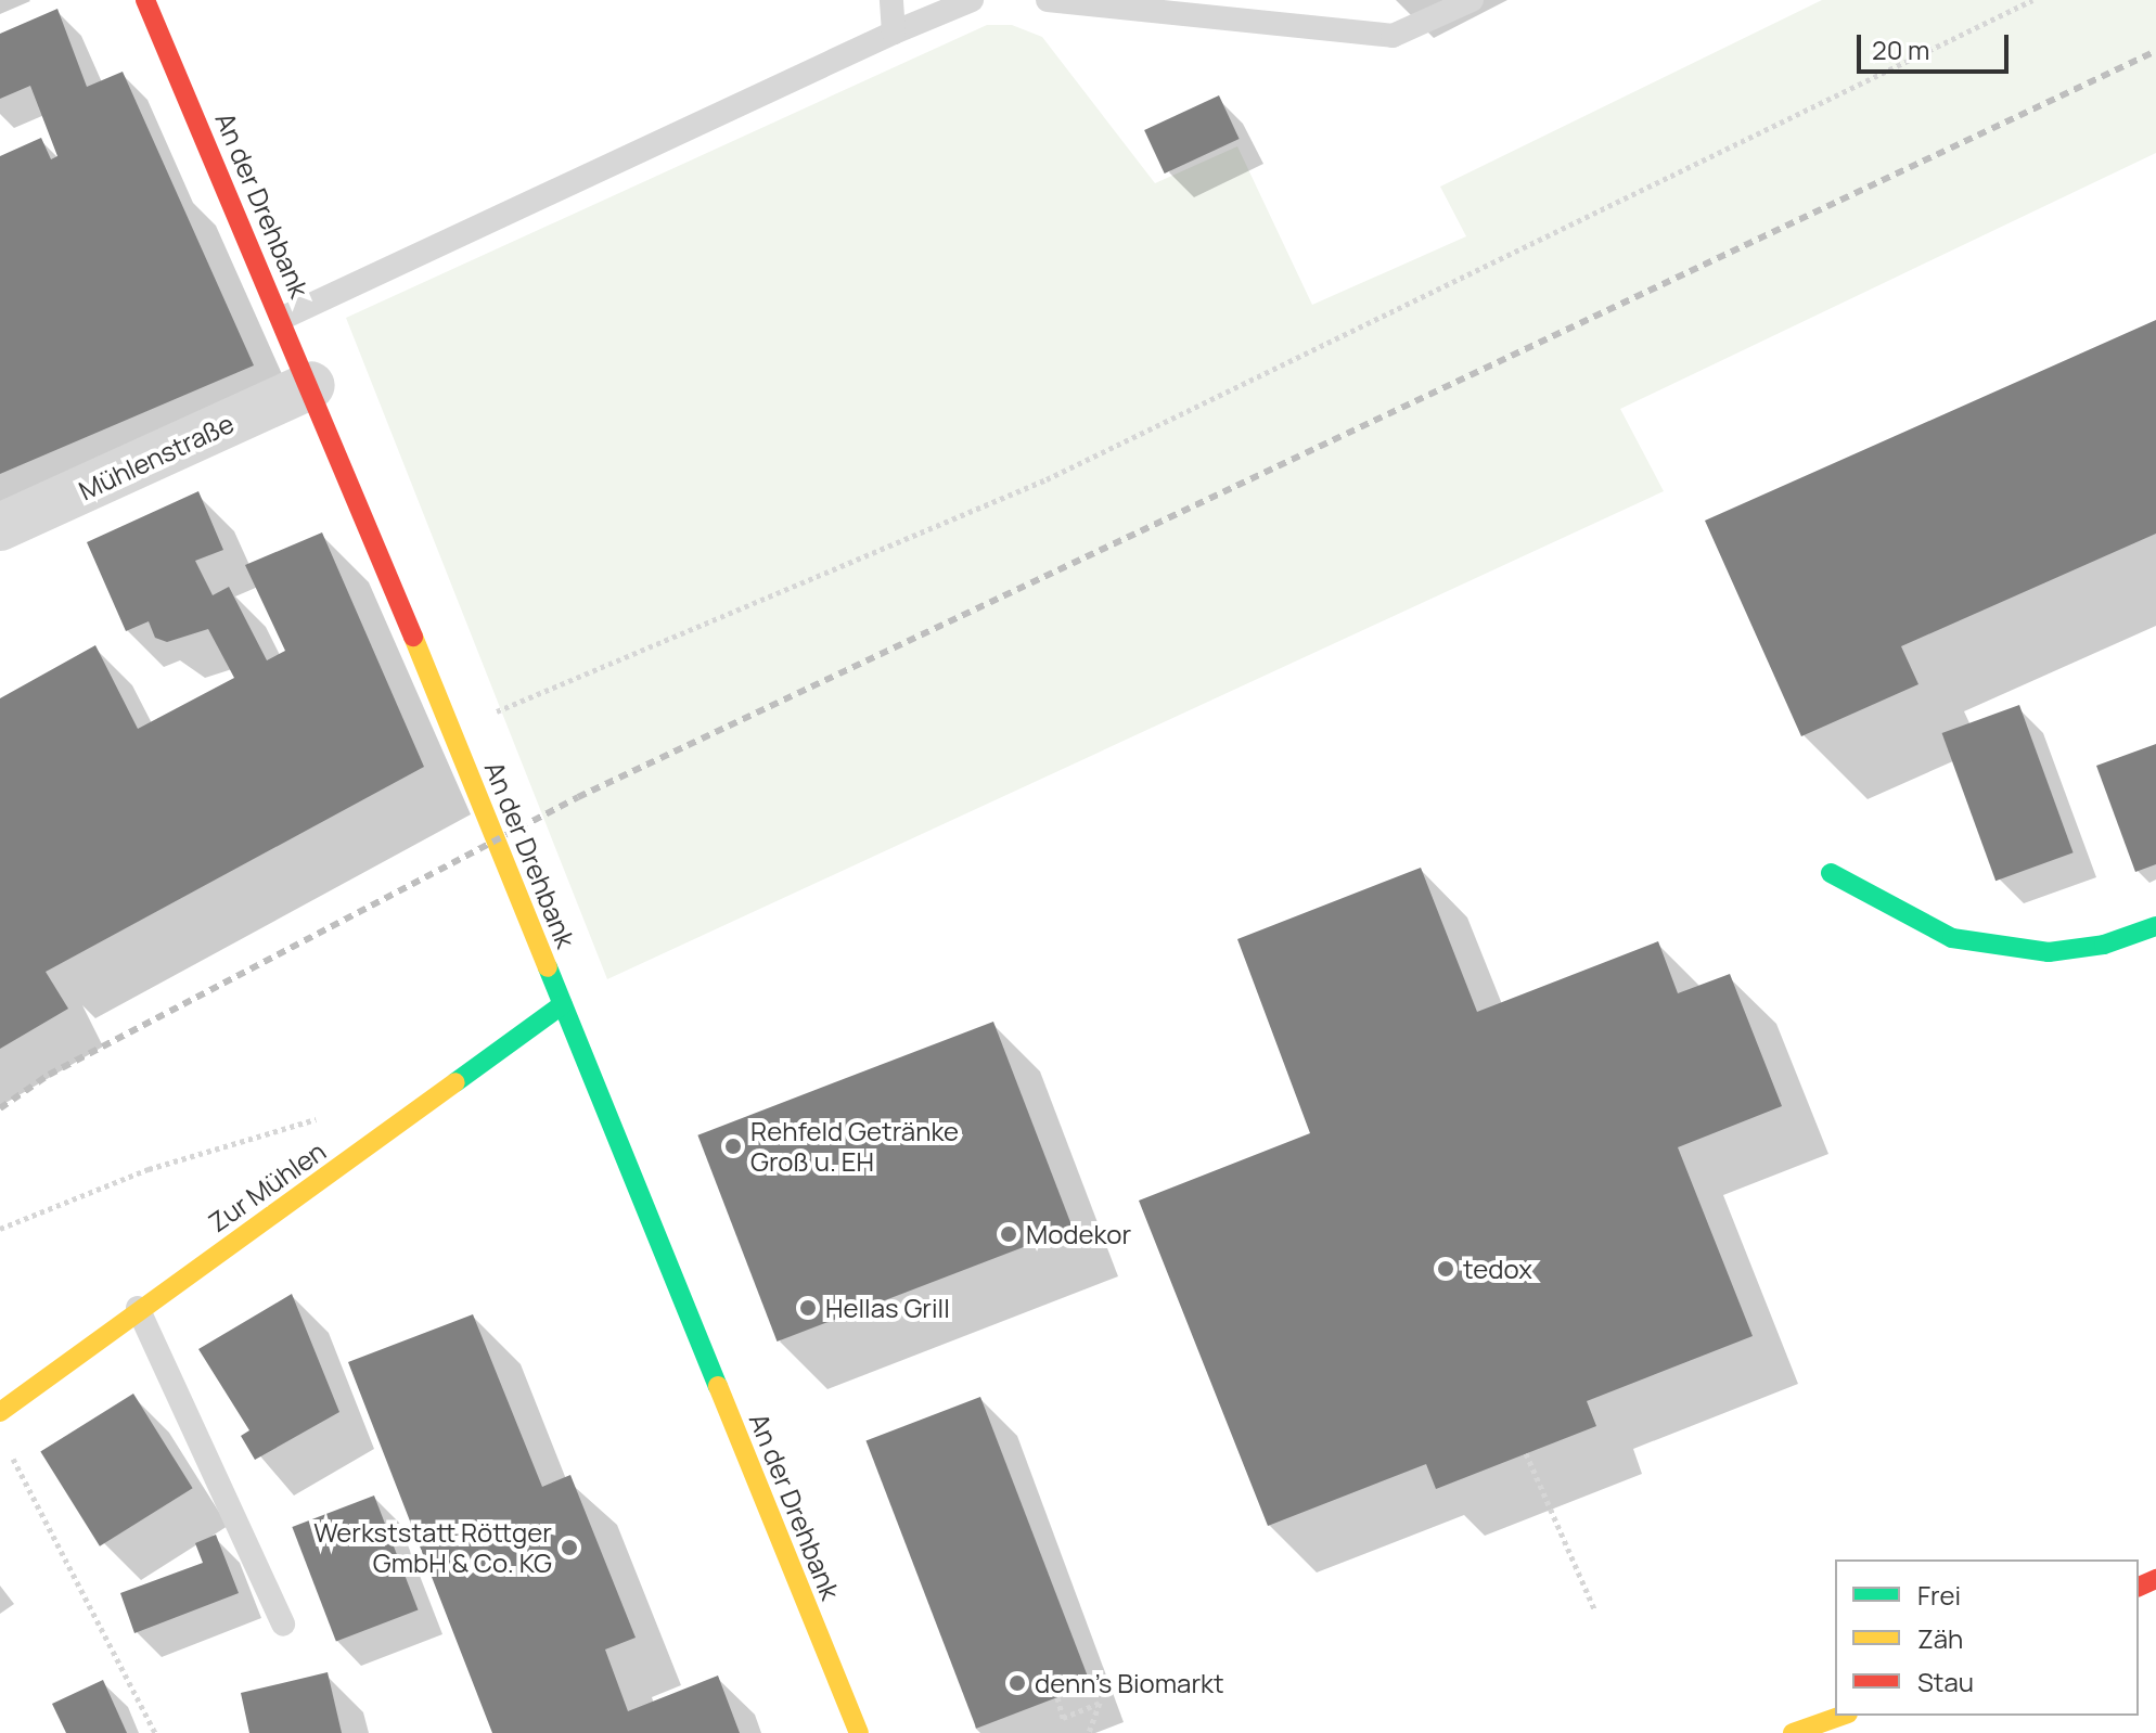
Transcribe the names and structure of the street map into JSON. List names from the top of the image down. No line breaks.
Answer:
{"streets":{"street":["An der Drehbank","Mühlenstraße","Zur Mühlen"]},"crossings":[["An der Drehbank","Mühlenstraße"],["An der Drehbank","Zur Mühlen"]],"places":["Rehfeld Getränke Groß u. EH","Modekor","tedox","Hellas Grill","Werkststatt Röttger GmbH & Co. KG","denn's Biomarkt"],"legend":["Frei","Zäh","Stau"],"scale_bar":"20 m"}
